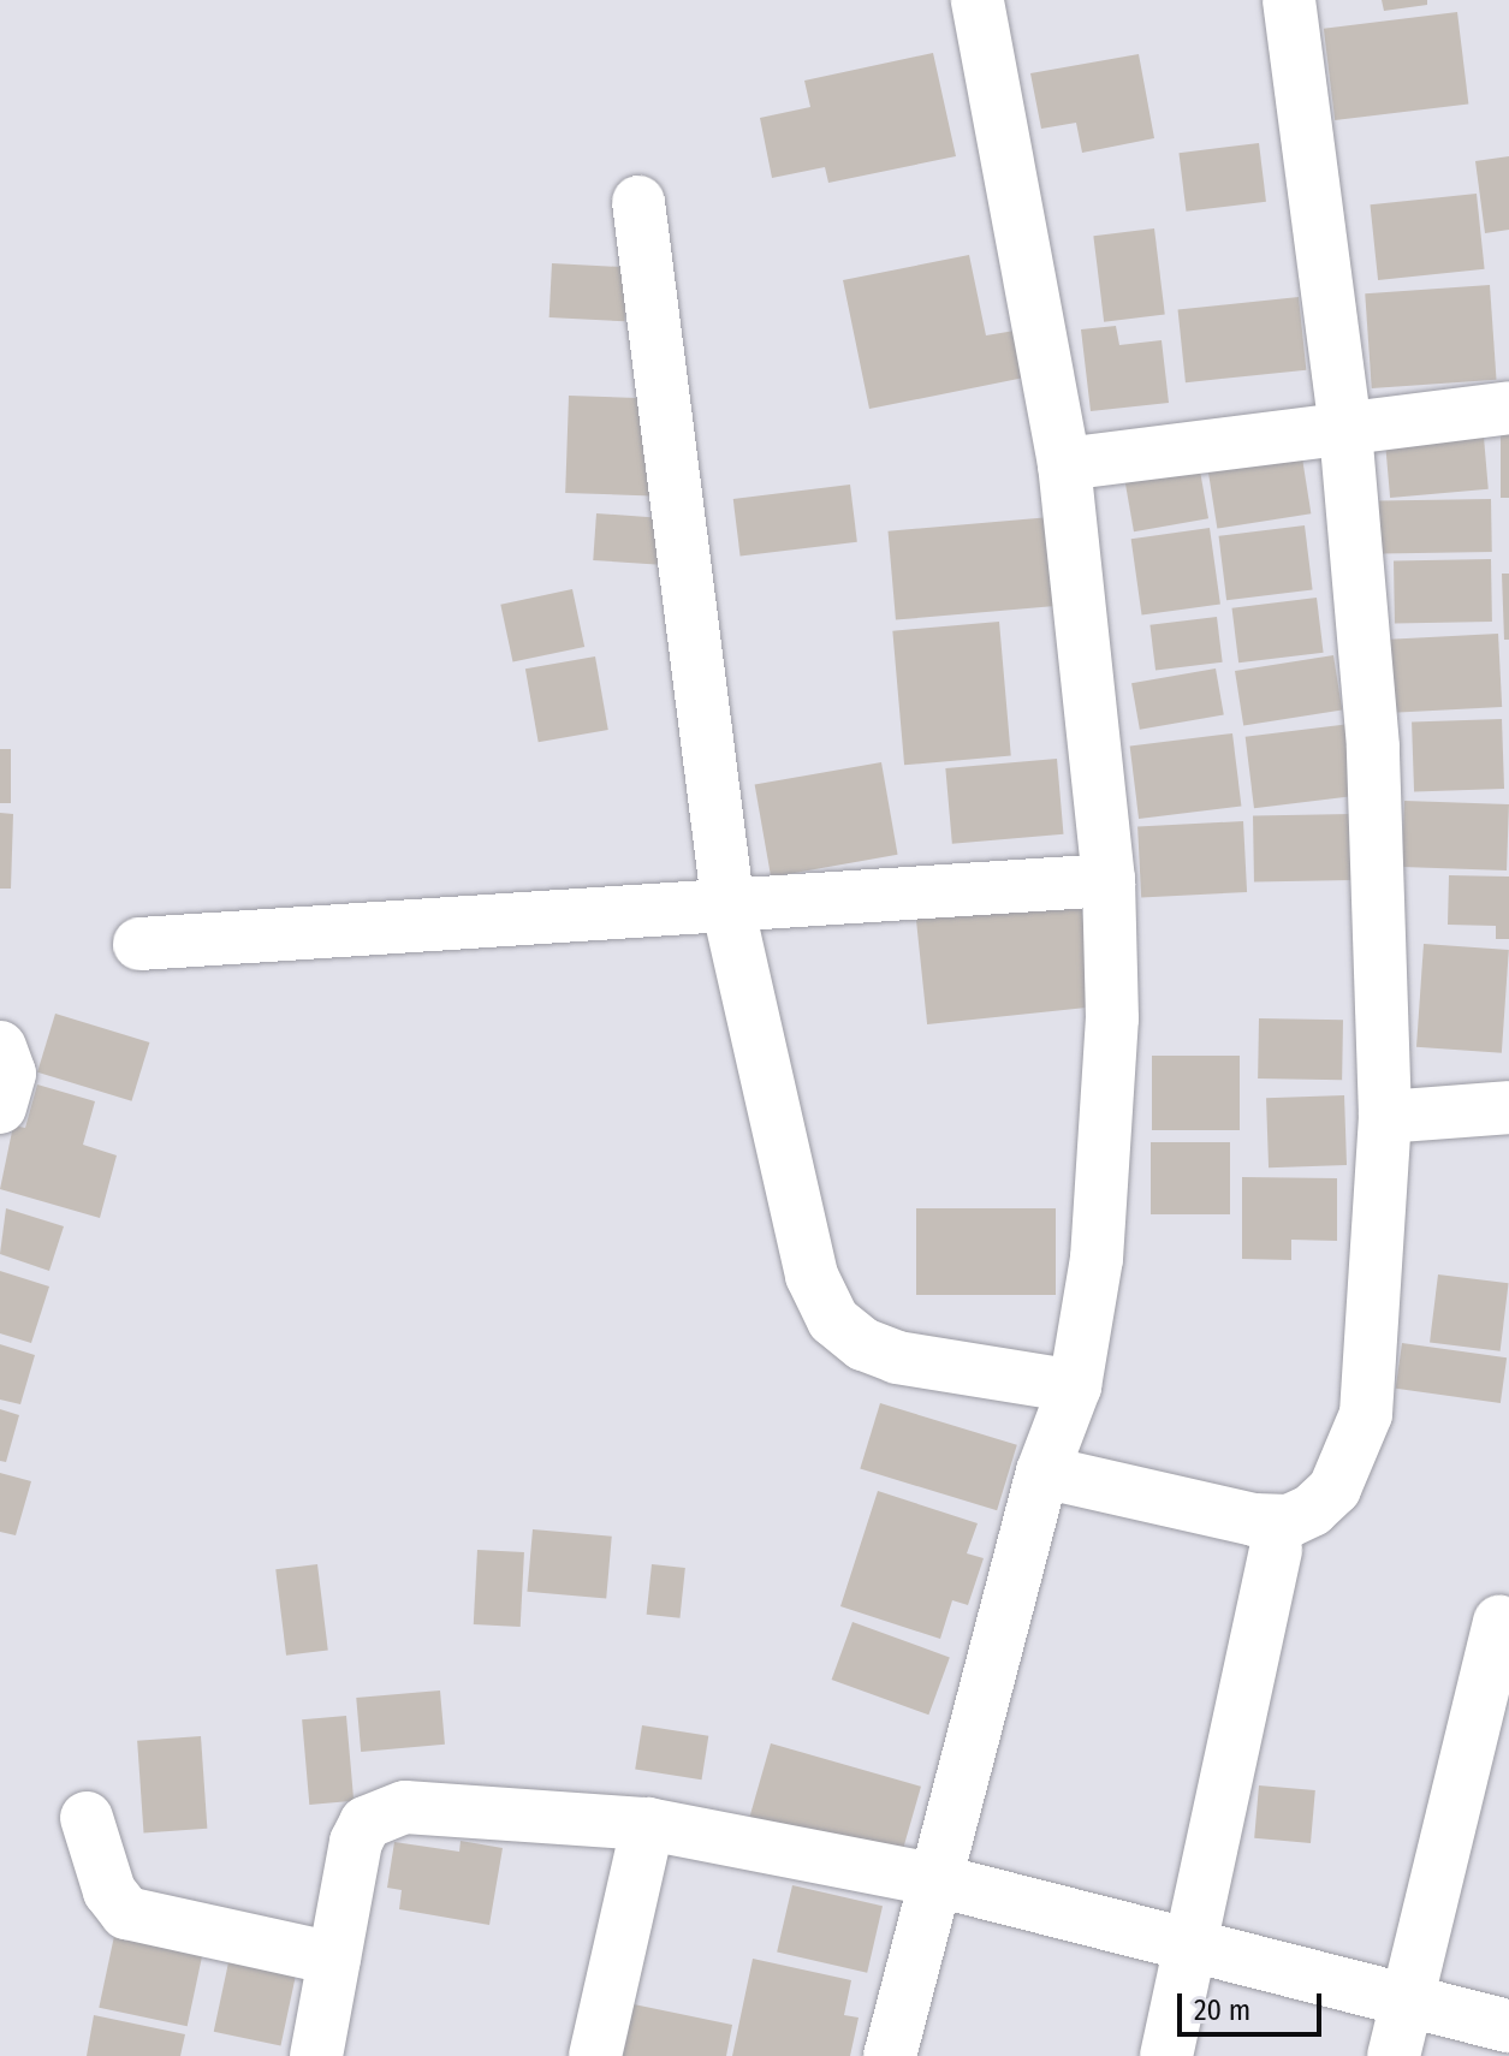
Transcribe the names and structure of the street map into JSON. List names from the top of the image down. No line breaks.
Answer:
{"scale_bar":"20 m"}
